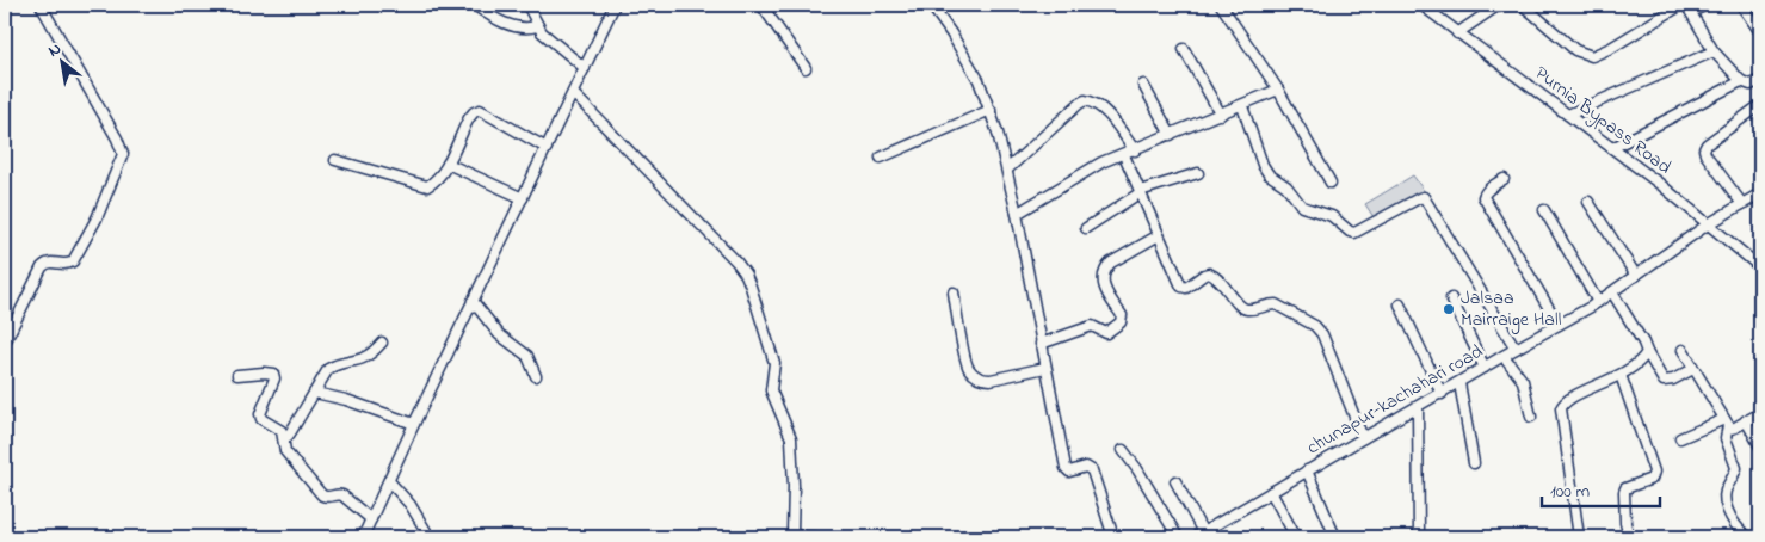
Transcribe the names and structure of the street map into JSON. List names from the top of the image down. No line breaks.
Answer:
{"streets":{"street":["Purnia Bypass Road","chunapur-kachahari road"]},"crossings":[["Purnia Bypass Road","chunapur-kachahari road"]],"places":["Jalsaa Mairraige Hall"],"scale_bar":"100 m","north":"top left"}
